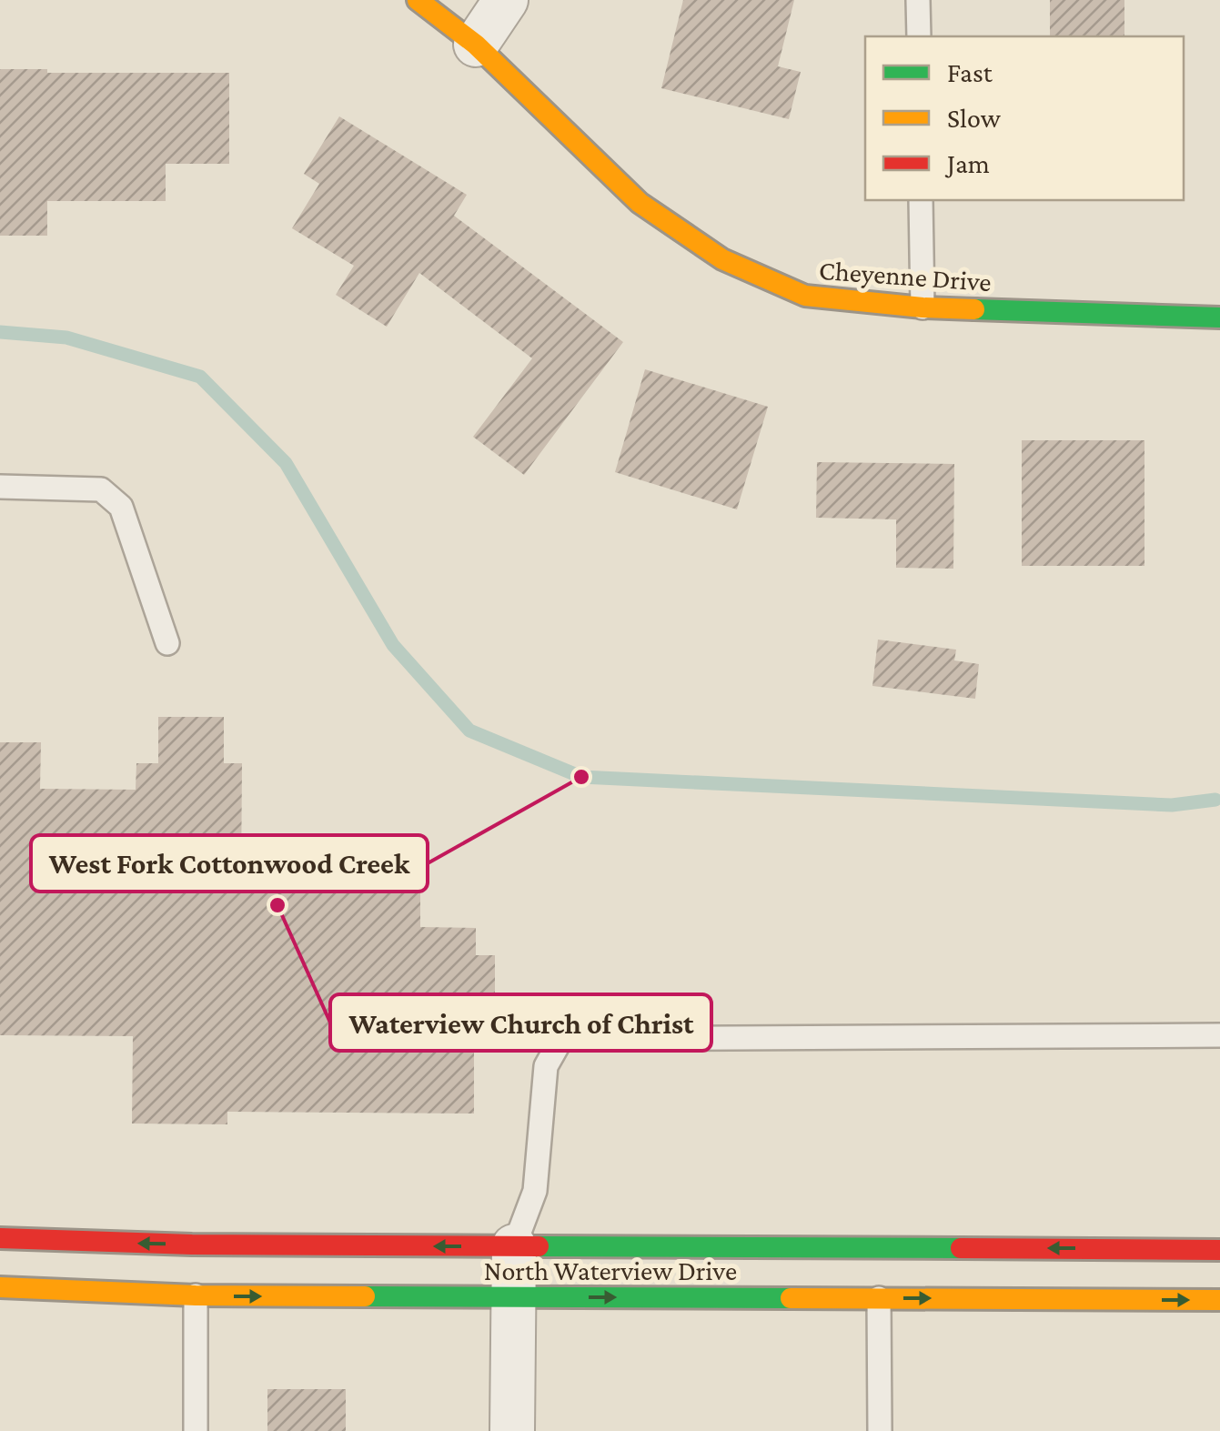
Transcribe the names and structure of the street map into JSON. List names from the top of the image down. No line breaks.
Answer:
{"streets":{"street":["Cheyenne Drive","North Waterview Drive"]},"places":["West Fork Cottonwood Creek","Waterview Church of Christ"],"legend":["Fast","Slow","Jam"]}
